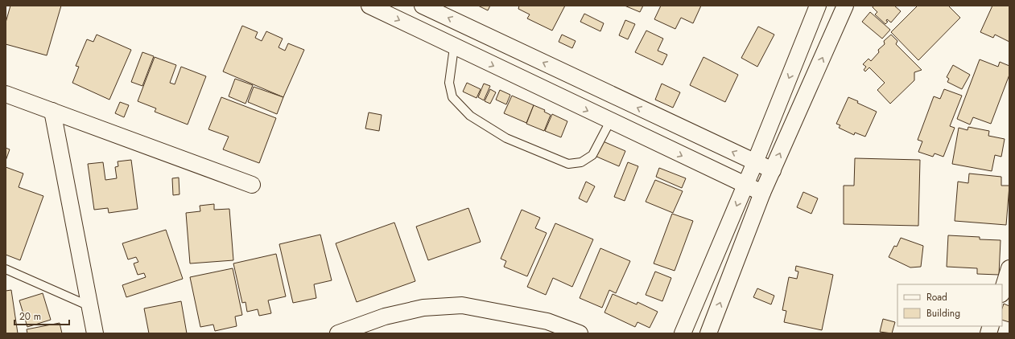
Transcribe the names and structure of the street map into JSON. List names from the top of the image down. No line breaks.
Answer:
{"legend":["Road","Building"],"scale_bar":"20 m"}
